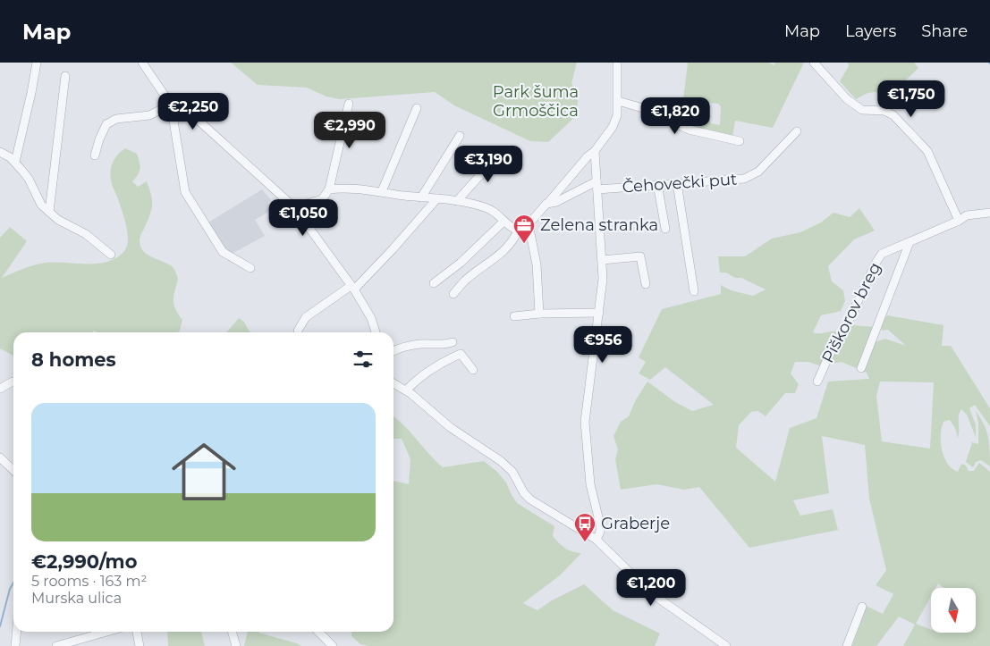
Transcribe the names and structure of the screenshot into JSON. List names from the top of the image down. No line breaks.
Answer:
{"streets":{"street":["Čehovečki put","Piškorov breg"]},"parks":["Park šuma Grmoščica"],"places":{"office":["Zelena stranka"],"bus stop":["Graberje"]},"north":"bottom","page":{"header":"Map","nav":["Map","Layers","Share"],"price":["€1,750","€2,250","€1,820","€2,990","€3,190","€1,050","€956","€1,200"],"heading":"8 homes","list":[{"name":"€2,990/mo","note":"5 rooms · 163 m² · Murska ulica"}]}}
